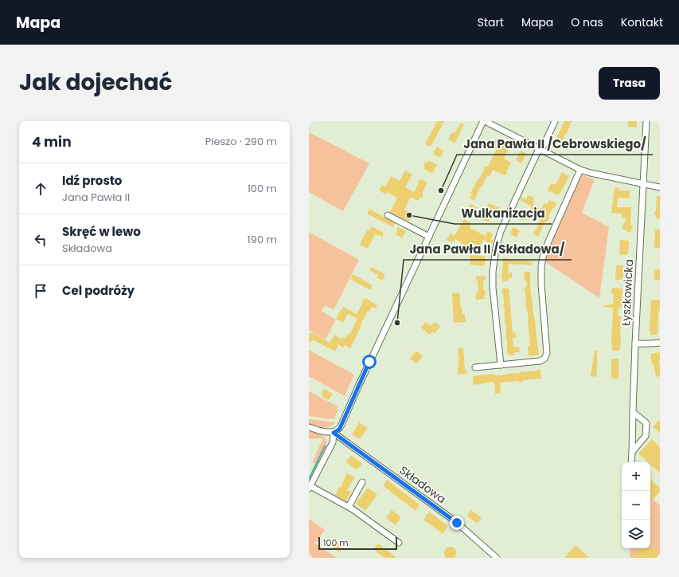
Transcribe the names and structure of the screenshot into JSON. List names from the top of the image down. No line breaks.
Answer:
{"streets":{"street":["Łyszkowicka","Składowa"]},"places":["Jana Pawła II /Cebrowskiego/","Wulkanizacja","Jana Pawła II /Składowa/"],"scale_bar":"100 m","page":{"header":"Mapa","nav":["Start","Mapa","O nas","Kontakt"],"title":"Jak dojechać","buttons":"Trasa","heading":["4 min","Pieszo · 290 m"],"list":[["Idź prosto","Jana Pawła II","100 m"],["Skręć w lewo","Składowa","190 m"],"Cel podróży"],"map_buttons":["+","−"],"scale":"100 m"}}
